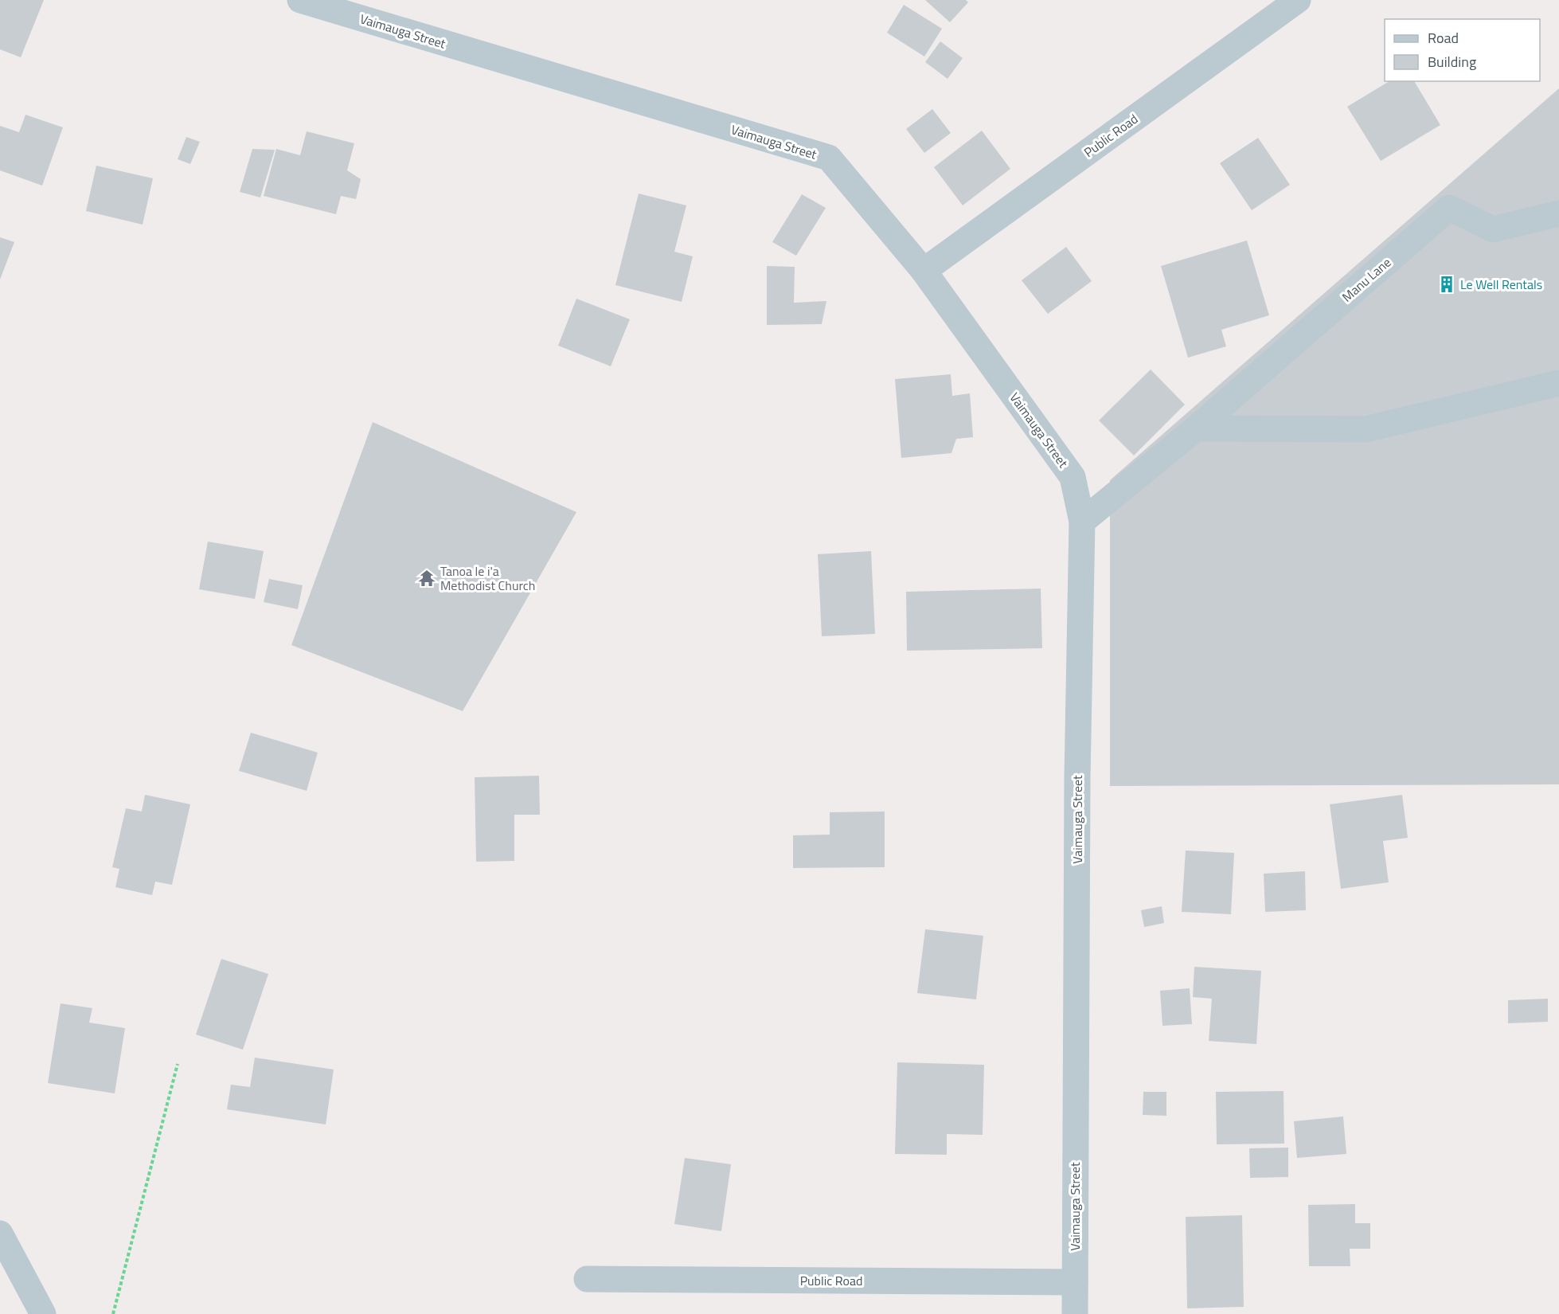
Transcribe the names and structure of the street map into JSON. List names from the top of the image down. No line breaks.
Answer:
{"streets":{"street":["Vaimauga Street","Public Road","Manu Lane"]},"crossings":[["Vaimauga Street","Public Road"],["Vaimauga Street","Manu Lane"]],"places":{"building":["Le Well Rentals"],"temple":["Tanoa le i'a Methodist Church"]},"legend":["Road","Building"]}
